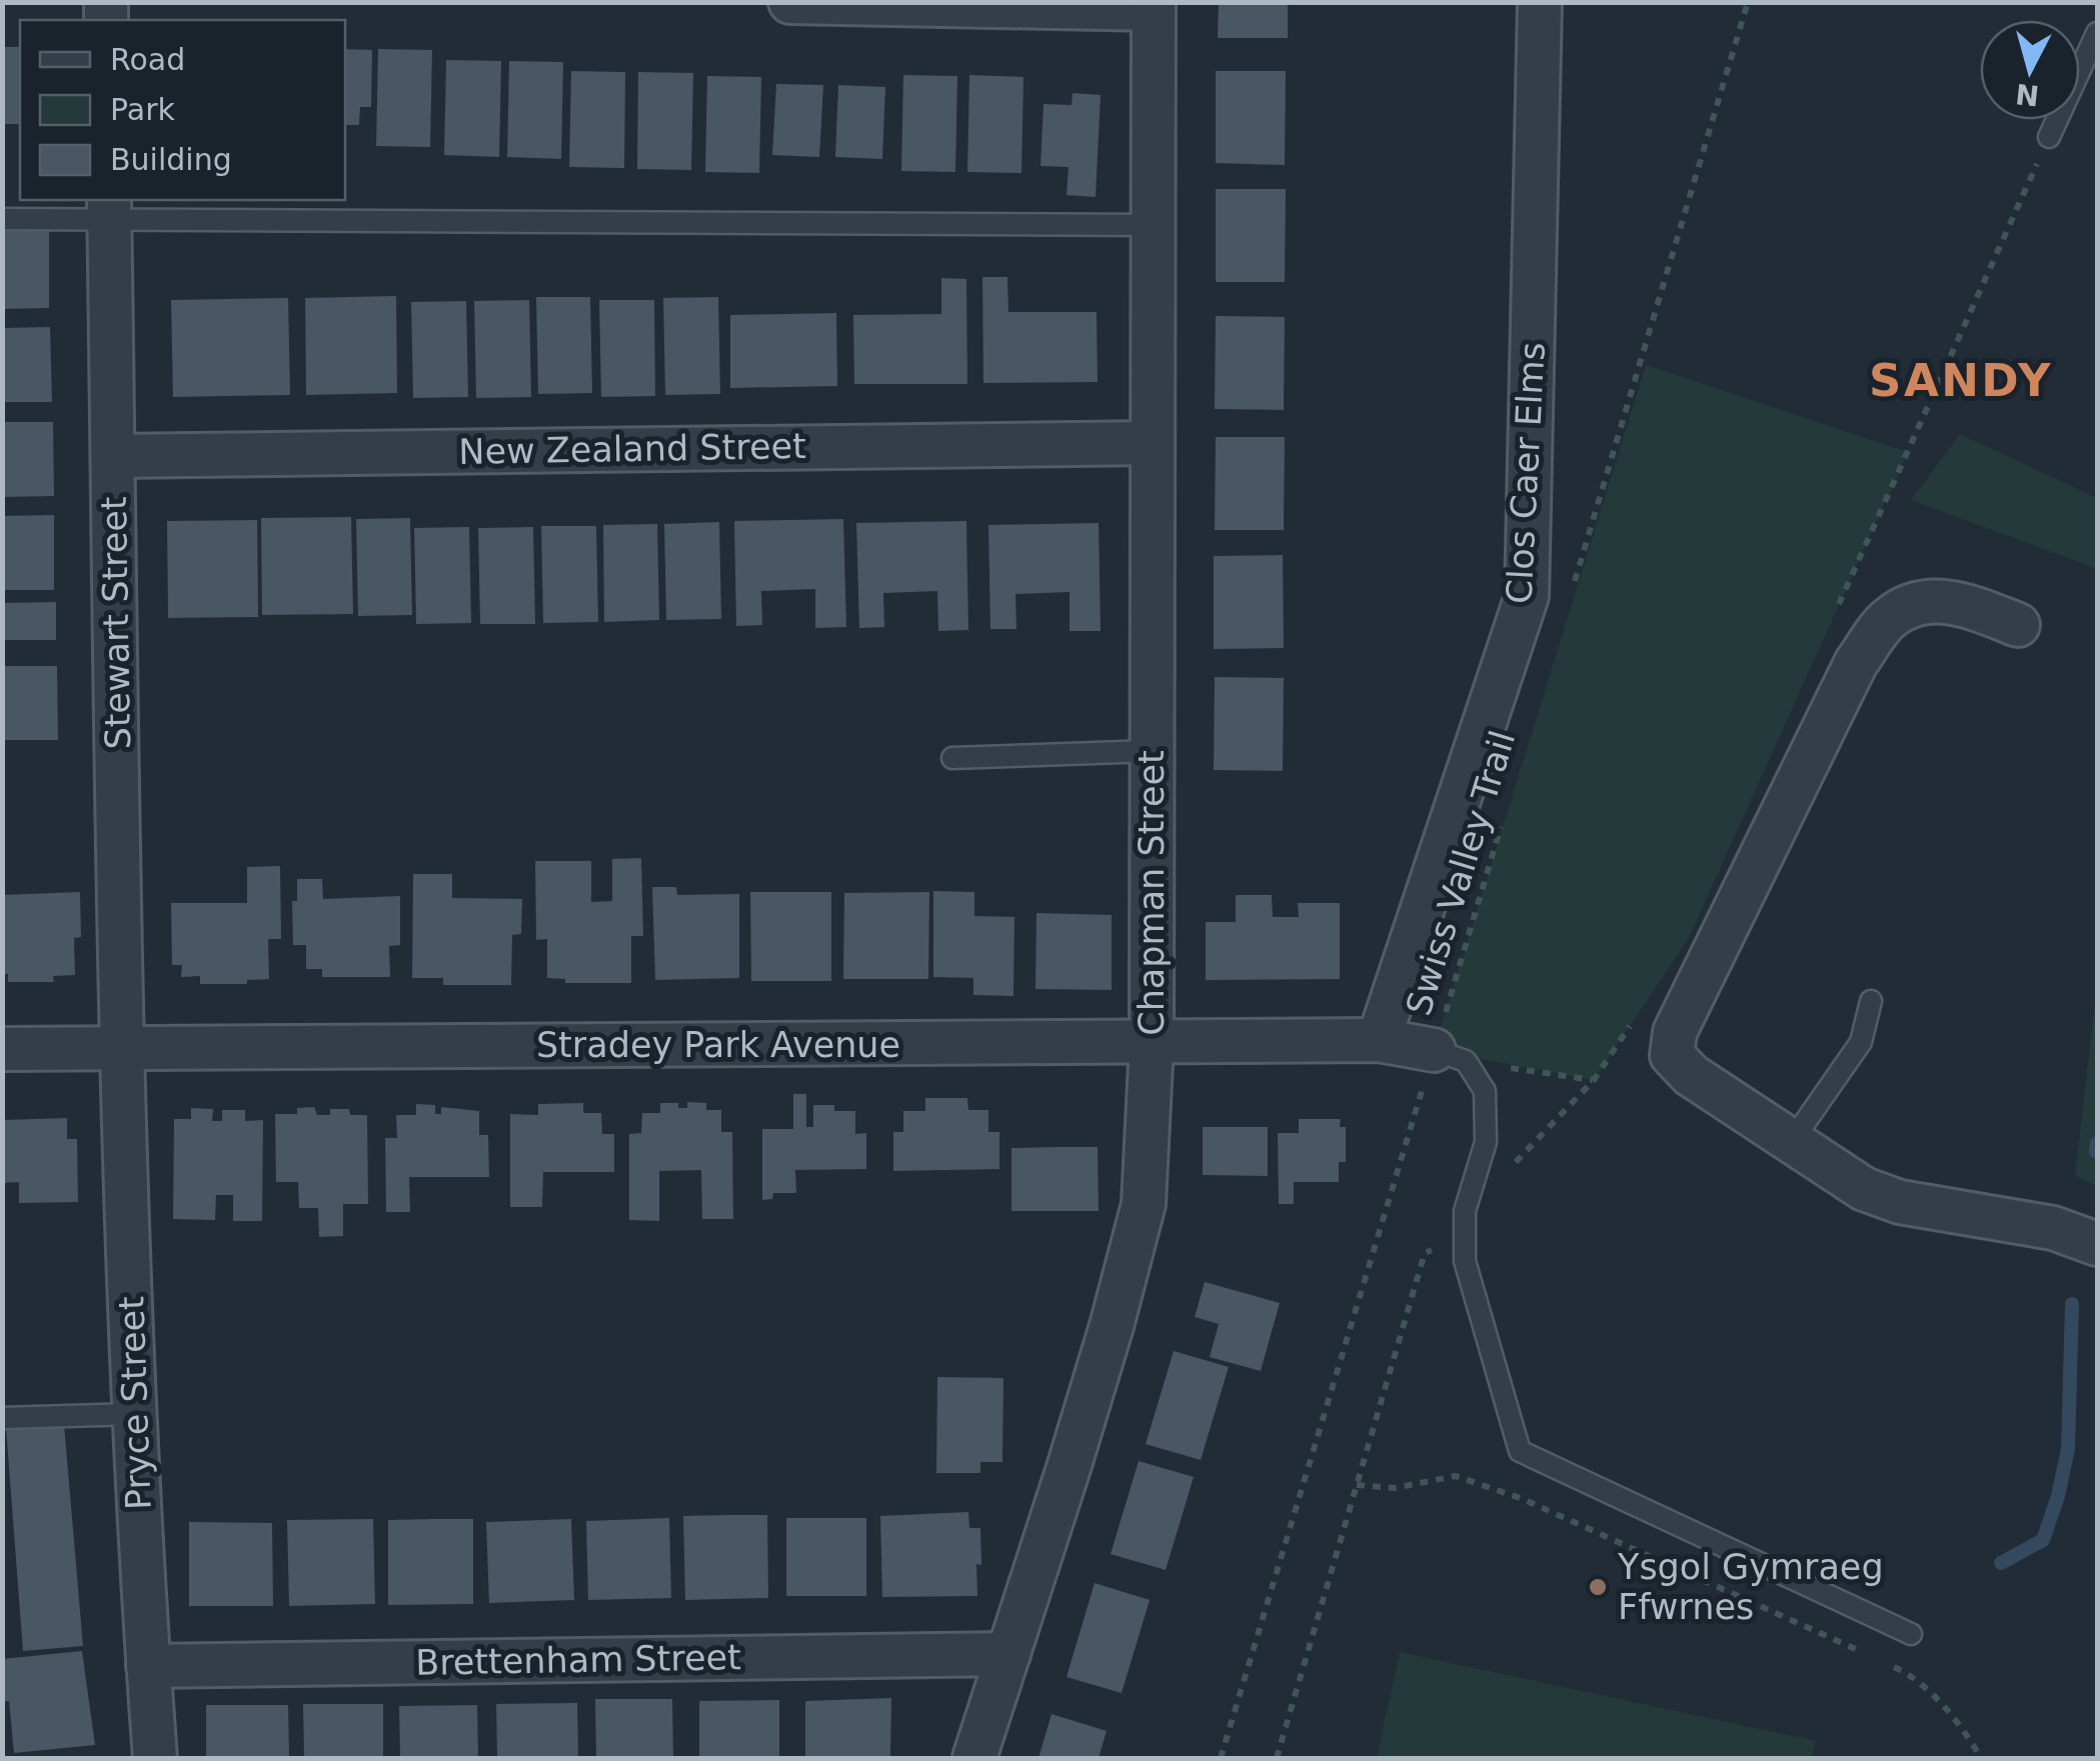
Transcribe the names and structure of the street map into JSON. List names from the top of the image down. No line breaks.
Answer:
{"streets":{"street":["New Zealand Street","Clos Caer Elms","Stewart Street","Chapman Street","Stradey Park Avenue","Pryce Street","Brettenham Street"],"path":["Swiss Valley Trail"]},"crossings":[["New Zealand Street","Stewart Street"],["New Zealand Street","Chapman Street"],["Clos Caer Elms","Stradey Park Avenue"],["Stewart Street","Stradey Park Avenue"],["Stewart Street","Pryce Street"],["Swiss Valley Trail","Stradey Park Avenue"],["Chapman Street","Stradey Park Avenue"],["Chapman Street","Brettenham Street"],["Stradey Park Avenue","Pryce Street"],["Pryce Street","Brettenham Street"]],"districts":["SANDY"],"places":["Ysgol Gymraeg Ffwrnes"],"legend":["Road","Park","Building"],"north":"bottom"}
